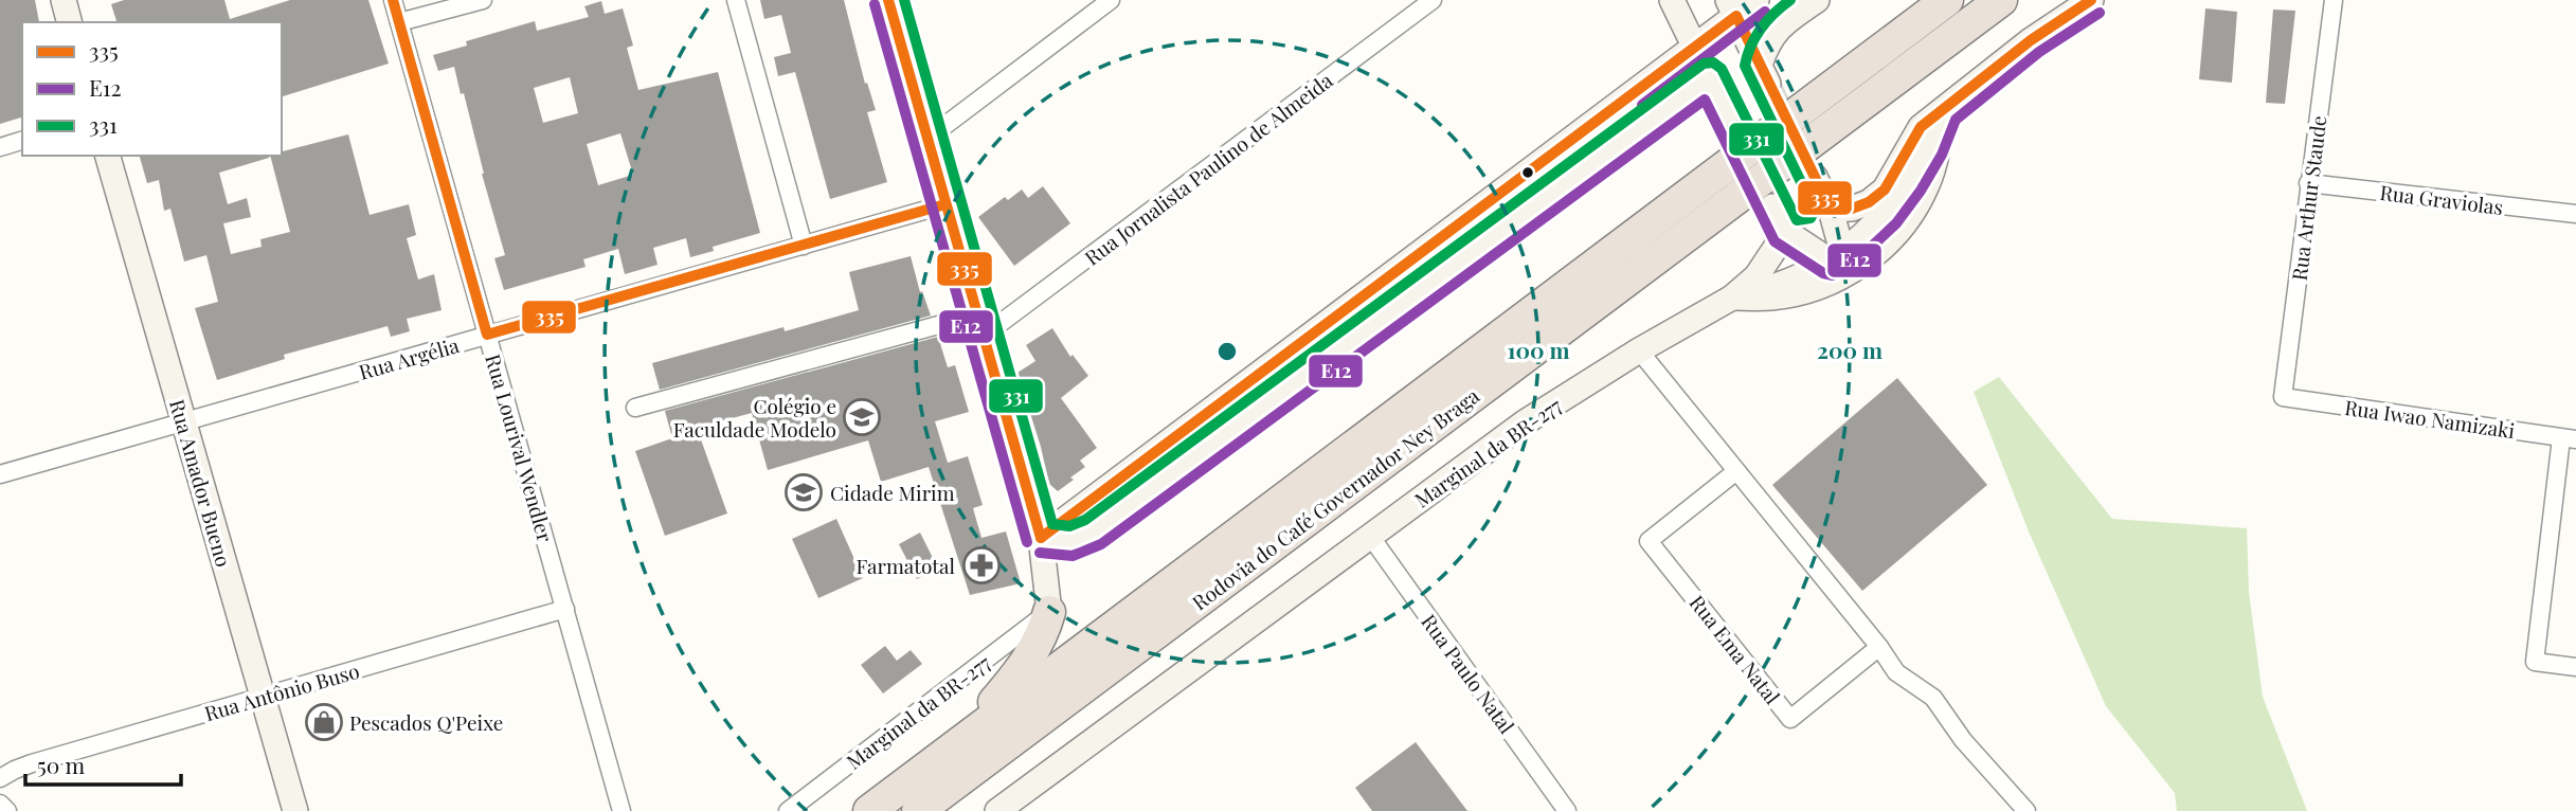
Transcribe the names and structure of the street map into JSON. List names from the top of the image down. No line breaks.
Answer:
{"streets":{"highway":["Rodovia do Café Governador Ney Braga"],"street":["Rua Jornalista Paulino de Almeida","Rua Arthur Staude","Rua Graviolas","Rua Argélia","Rua Iwao Namizaki","Rua Lourival Wendler","Marginal da BR-277","Rua Amador Bueno","Rua Ema Natal","Rua Paulo Natal","Rua Antônio Buso"]},"crossings":[["Rua Arthur Staude","Rua Graviolas"],["Rua Arthur Staude","Rua Iwao Namizaki"],["Rua Argélia","Rua Lourival Wendler"],["Rua Argélia","Rua Amador Bueno"],["Rua Lourival Wendler","Rua Antônio Buso"],["Marginal da BR-277","Rua Paulo Natal"],["Rua Amador Bueno","Rua Antônio Buso"]],"places":{"school or university":["Colégio e Faculdade Modelo","Cidade Mirim"],"pharmacy":["Farmatotal"],"shop":["Pescados Q'Peixe"]},"lines":["transit line 335","transit line 331","transit line E12"],"legend":["335","E12","331"],"scale_bar":"50 m","rings":["100 m","200 m"]}
